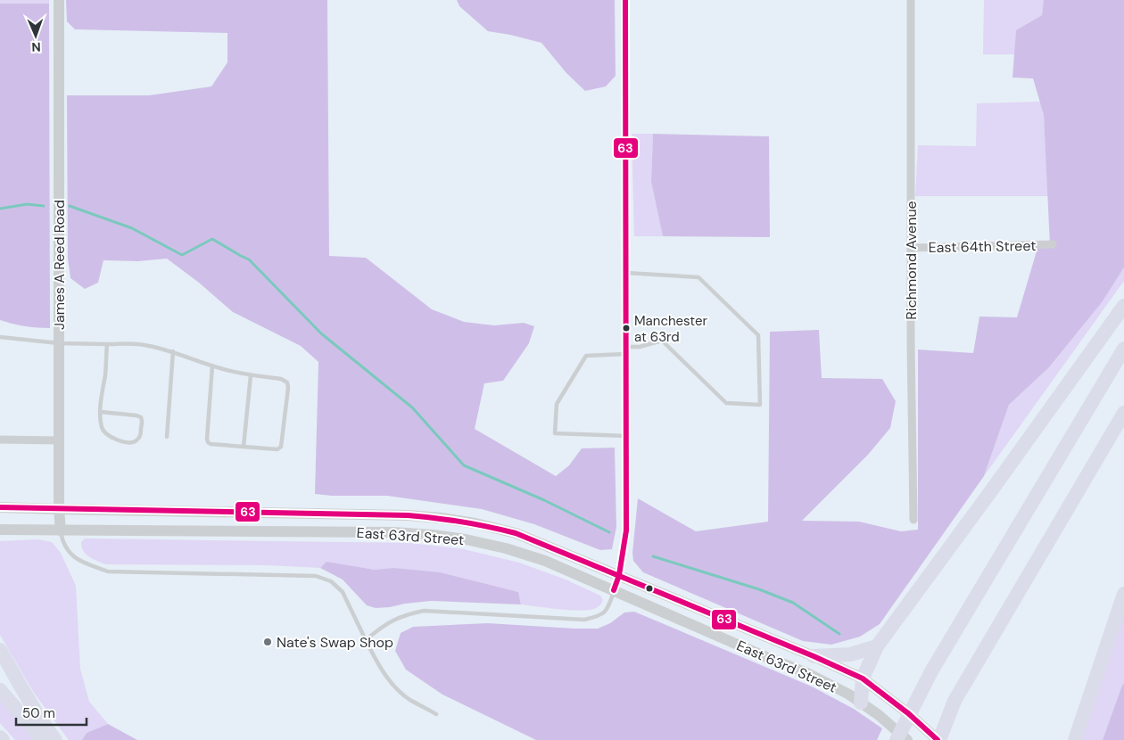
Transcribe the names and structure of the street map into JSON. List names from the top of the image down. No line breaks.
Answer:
{"streets":{"main road":["James A Reed Road","East 63rd Street"],"street":["East 64th Street","Richmond Avenue"]},"crossings":[["East 64th Street","Richmond Avenue"],["James A Reed Road","East 63rd Street"]],"places":["Manchester at 63rd","Nate's Swap Shop"],"lines":["transit line 63"],"scale_bar":"50 m","north":"bottom"}
